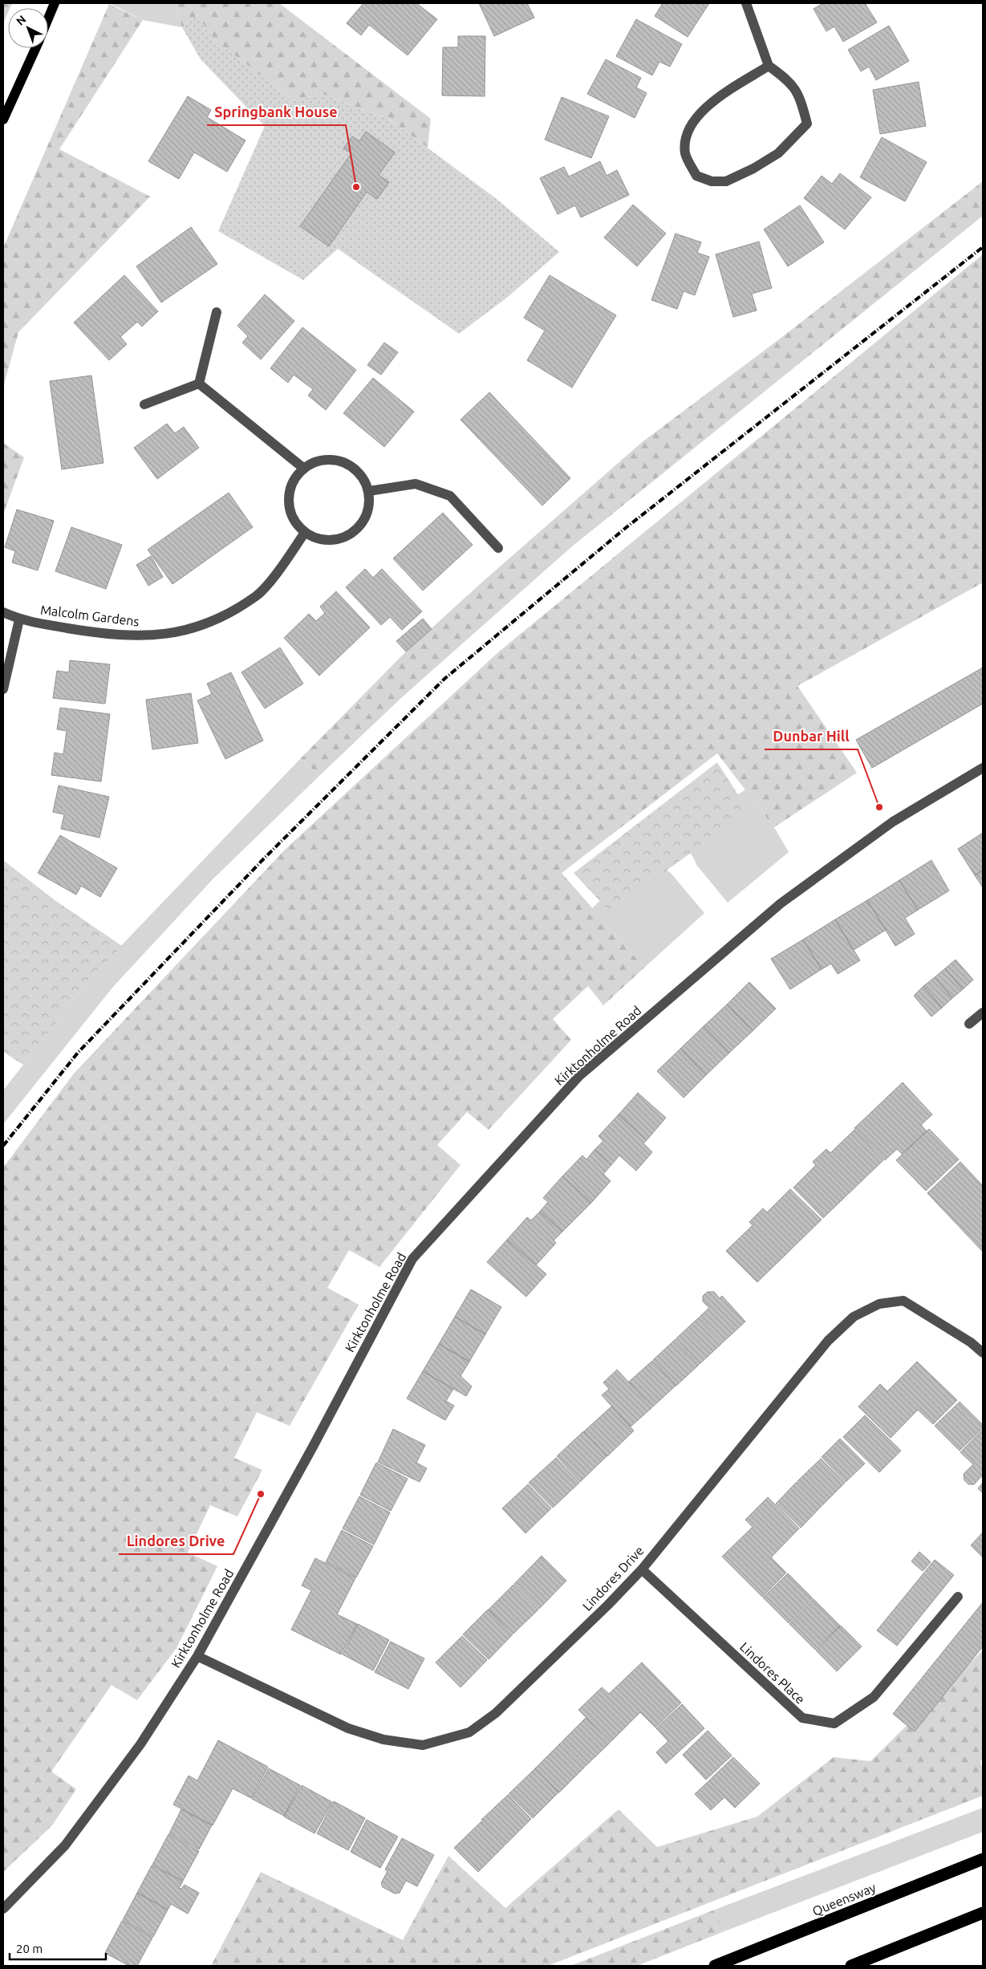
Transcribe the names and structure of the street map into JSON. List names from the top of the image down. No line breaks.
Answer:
{"streets":{"highway":["Queensway"],"street":["Malcolm Gardens","Kirktonholme Road","Lindores Drive","Lindores Place"]},"crossings":[["Kirktonholme Road","Lindores Drive"],["Lindores Drive","Lindores Place"]],"places":["Springbank House","Dunbar Hill","Lindores Drive"],"scale_bar":"20 m","north":"top left"}
